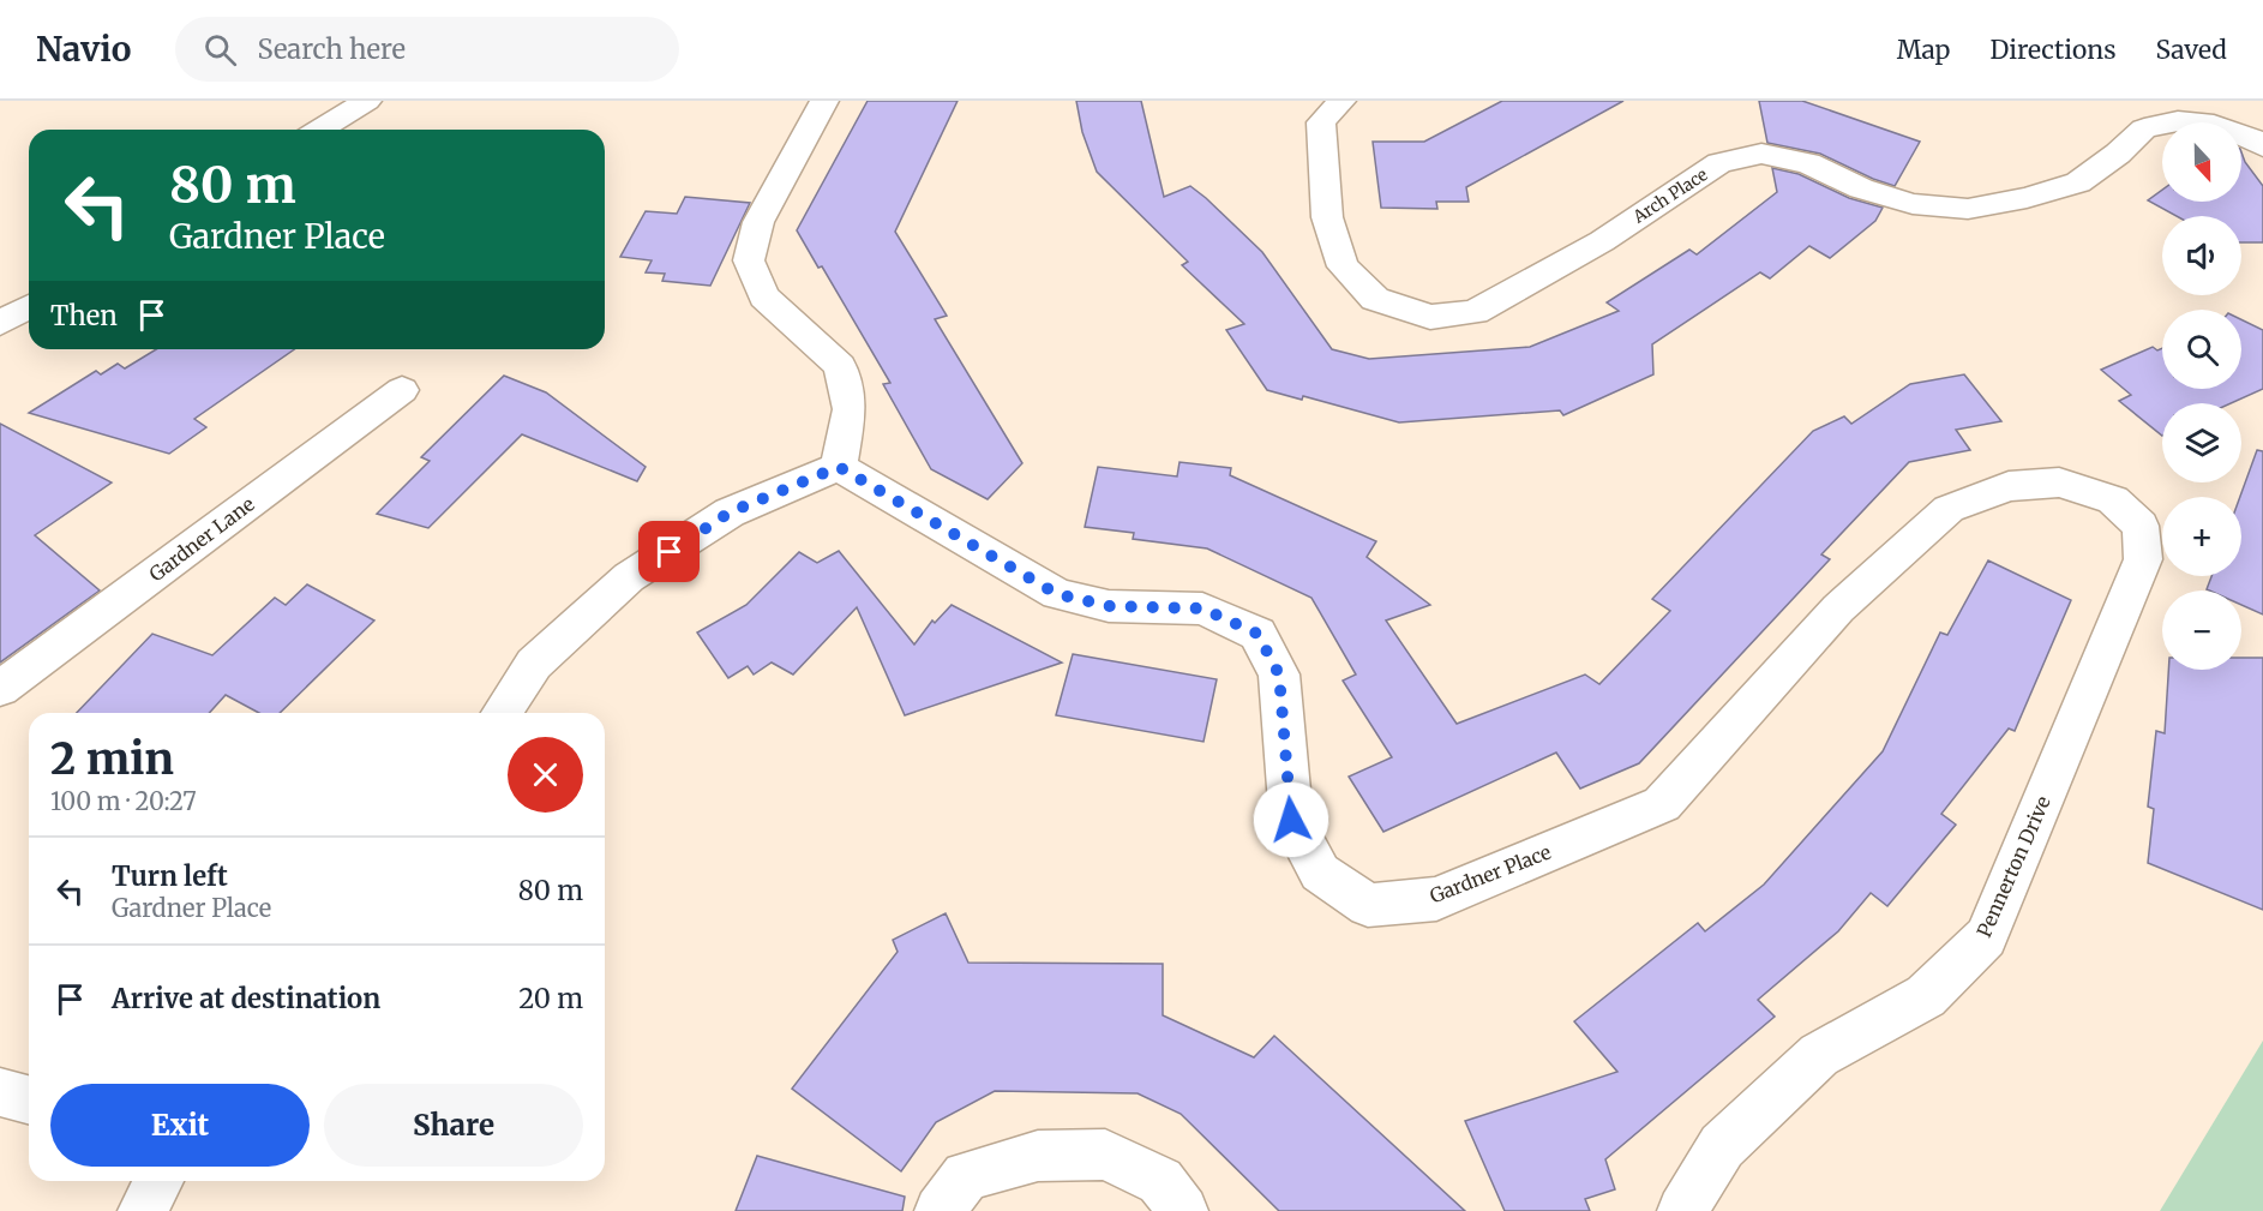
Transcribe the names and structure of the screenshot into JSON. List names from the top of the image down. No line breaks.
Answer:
{"streets":{"street":["Arch Place","Gardner Lane","Pennerton Drive","Gardner Place"]},"crossings":[["Pennerton Drive","Gardner Place"]],"north":"bottom","page":{"header":"Navio","search":"Search here","nav":["Map","Directions","Saved"],"map_buttons":["+","−"],"turn":["80 m","Gardner Place"],"then":"Then","heading":["2 min","100 m · 20:27"],"list":[{"name":"Turn left","note":"Gardner Place","value":"80 m"},{"name":"Arrive at destination","value":"20 m"}],"buttons":["Exit","Share"]}}
